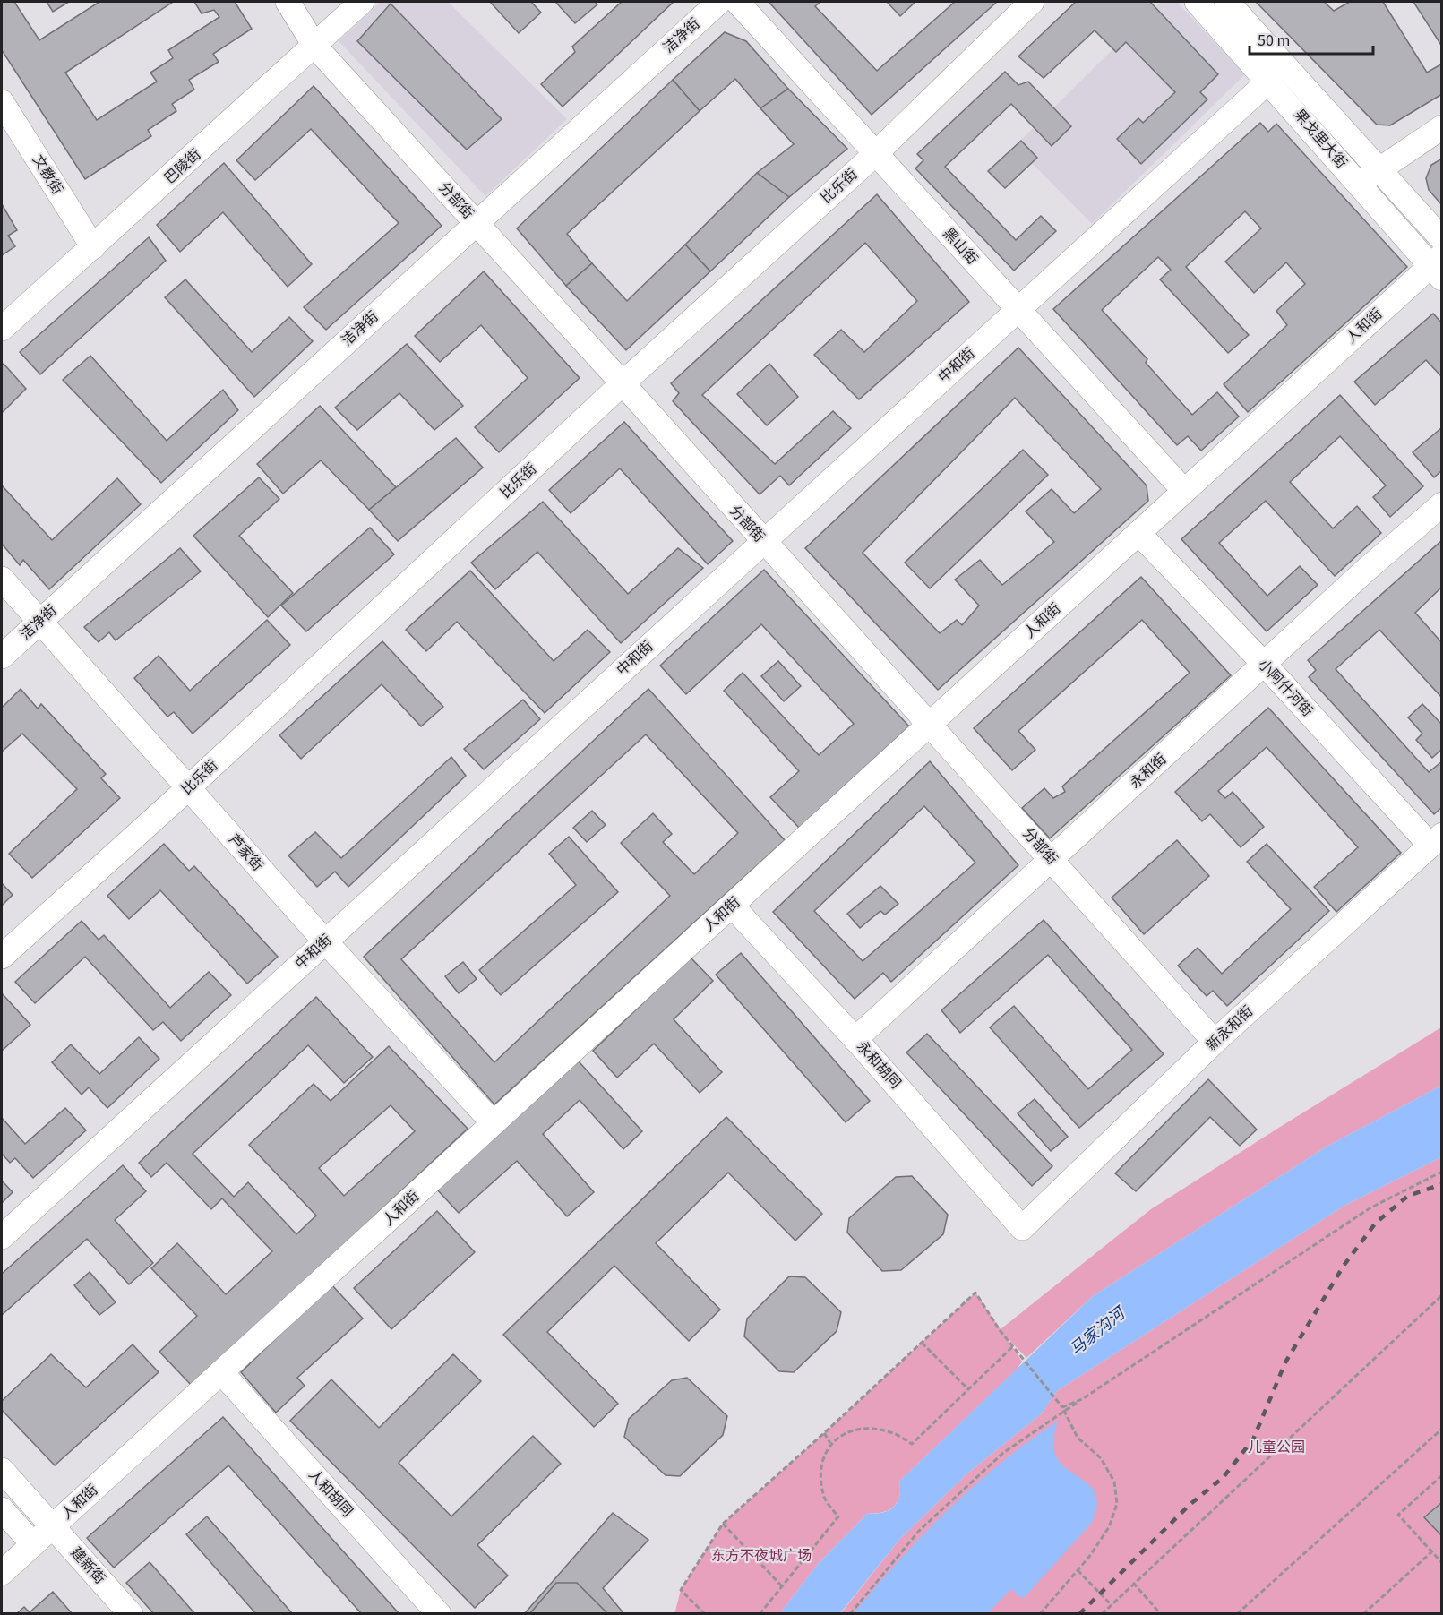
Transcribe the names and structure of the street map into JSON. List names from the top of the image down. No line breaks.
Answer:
{"streets":{"street":["洁净街","果戈里大街","巴陵街","文教街","比乐街","分部街","黑山街","人和街","中和街","小阿什河街","永和街","芦家街","新永和街","永和胡同","人和胡同","建新街"]},"crossings":[["洁净街","分部街"],["洁净街","芦家街"],["果戈里大街","人和街"],["果戈里大街","中和街"],["巴陵街","文教街"],["巴陵街","分部街"],["比乐街","分部街"],["比乐街","黑山街"],["比乐街","芦家街"],["分部街","人和街"],["分部街","中和街"],["分部街","永和街"],["分部街","新永和街"],["黑山街","人和街"],["黑山街","中和街"],["人和街","小阿什河街"],["人和街","芦家街"],["人和街","永和胡同"],["人和街","人和胡同"],["人和街","建新街"],["中和街","芦家街"],["小阿什河街","永和街"],["小阿什河街","新永和街"],["永和街","永和胡同"],["新永和街","永和胡同"]],"water":["马家沟河"],"parks":["儿童公园","东方不夜城广场"],"scale_bar":"50 m"}
